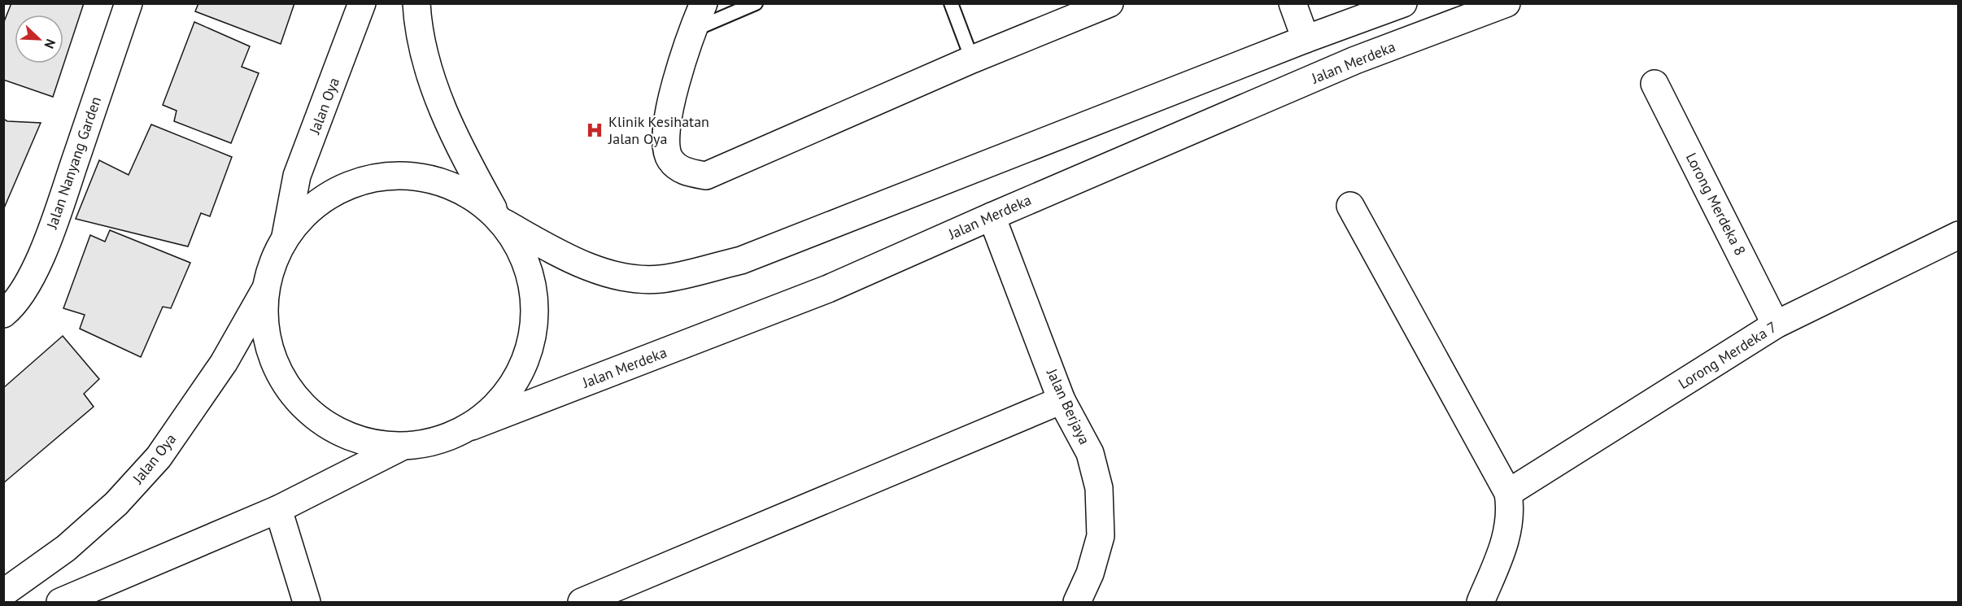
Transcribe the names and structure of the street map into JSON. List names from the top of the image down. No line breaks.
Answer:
{"streets":{"main road":["Jalan Merdeka","Jalan Oya","Jalan Nanyang Garden","Lorong Merdeka 8","Lorong Merdeka 7","Jalan Berjaya"]},"crossings":[["Jalan Merdeka","Jalan Berjaya"],["Lorong Merdeka 8","Lorong Merdeka 7"]],"places":{"hospital":["Klinik Kesihatan Jalan Oya"]},"north":"bottom right"}
